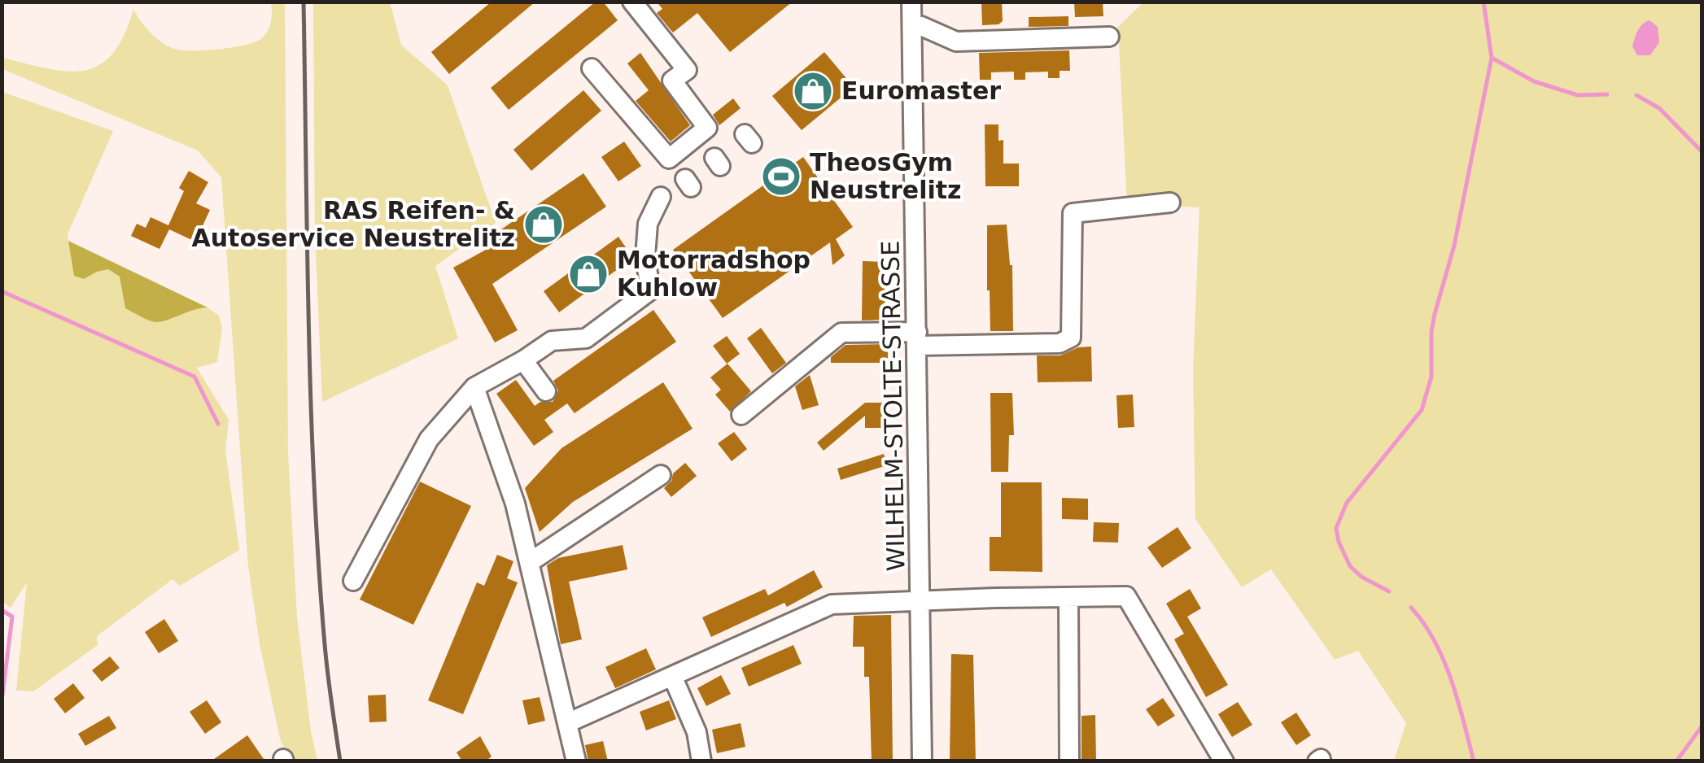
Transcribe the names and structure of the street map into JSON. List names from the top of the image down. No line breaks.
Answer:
{"streets":{"street":["WILHELM-STOLTE-STRASSE"]},"places":{"shop":["Euromaster","RAS Reifen- & Autoservice Neustrelitz","Motorradshop Kuhlow"],"sports":["TheosGym Neustrelitz"]}}
